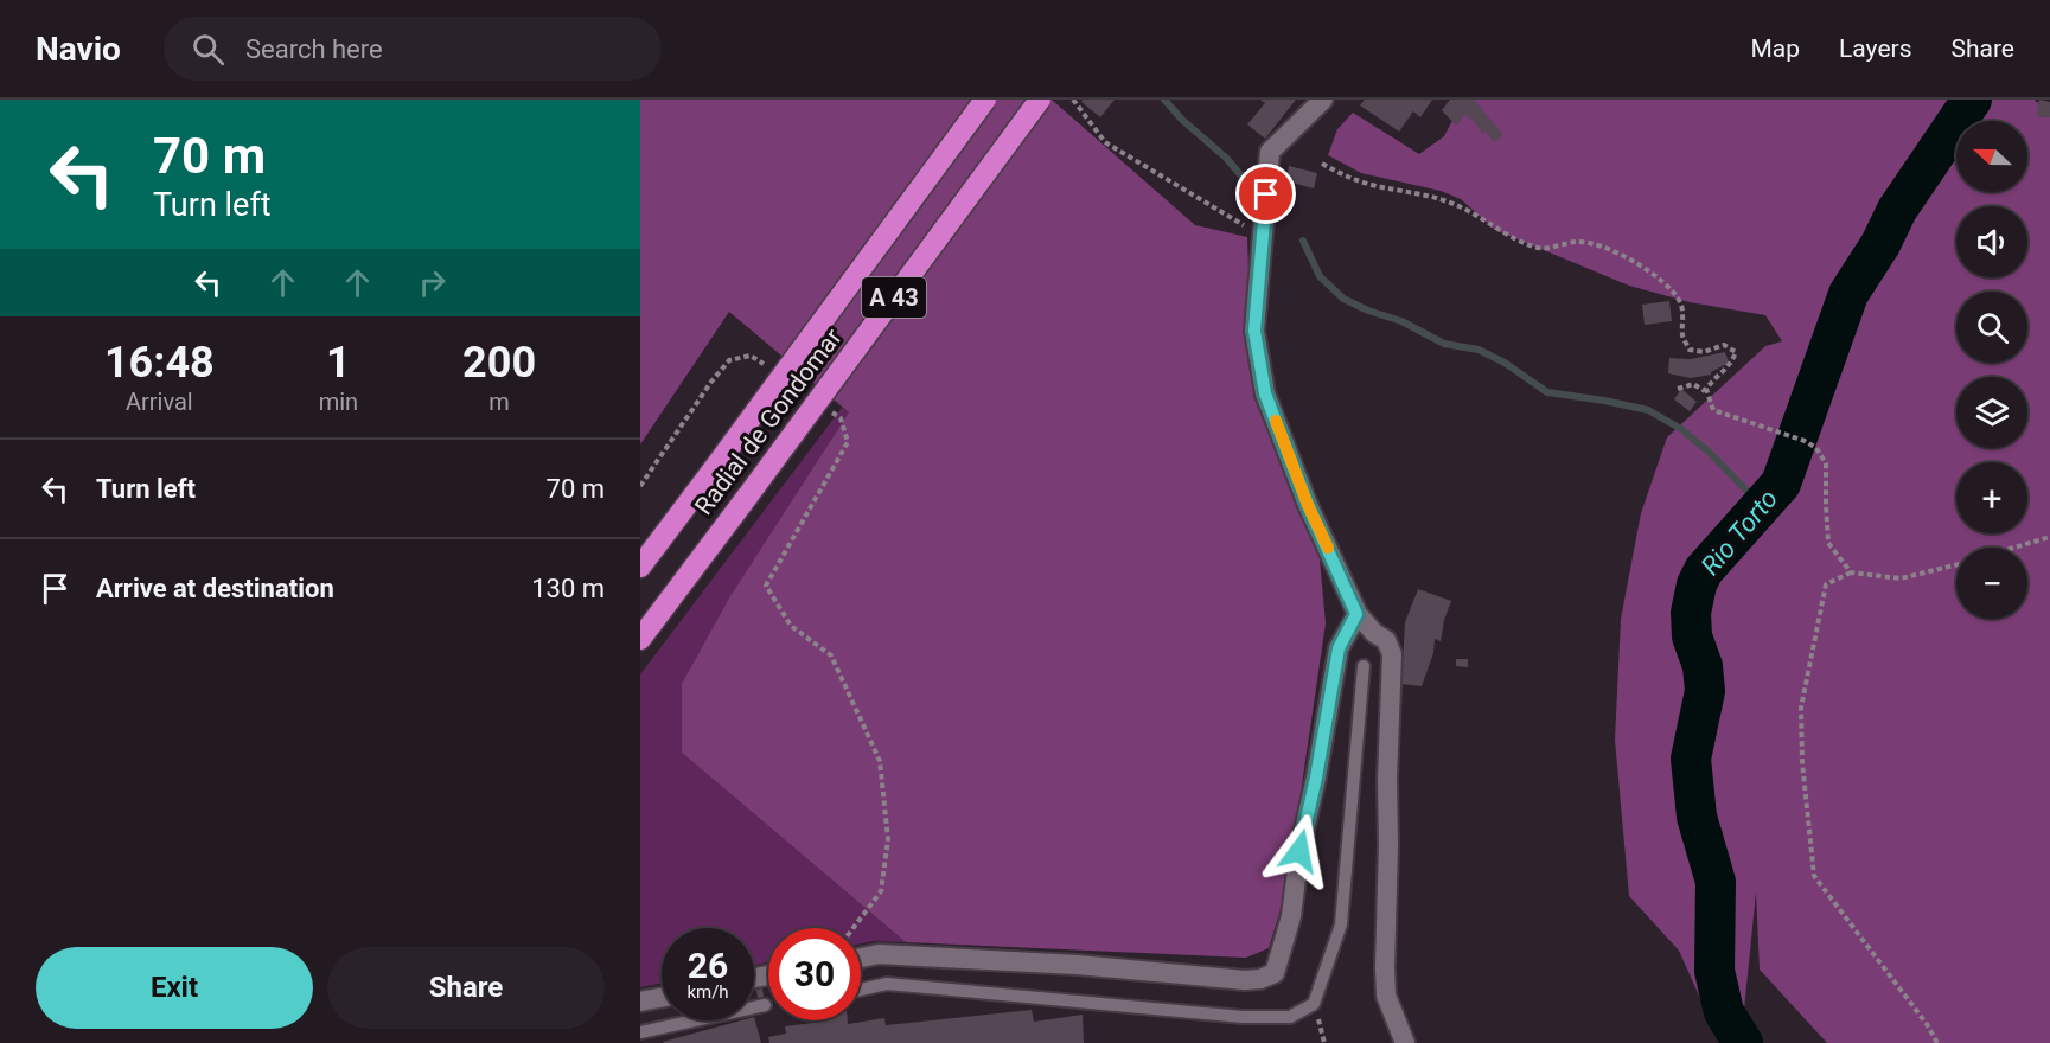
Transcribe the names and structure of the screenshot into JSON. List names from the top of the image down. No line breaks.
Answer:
{"streets":{"highway":["A 43","Radial de Gondomar"]},"water":["Rio Torto"],"north":"left","page":{"header":"Navio","search":"Search here","nav":["Map","Layers","Share"],"turn":["70 m","Turn left"],"map_buttons":["+","−"],"eta":["16:48","Arrival","1","min","200","m"],"list":[{"name":"Turn left","value":"70 m"},{"name":"Arrive at destination","value":"130 m"}],"speed":"26 km/h","limit":"30","buttons":["Exit","Share"]}}
